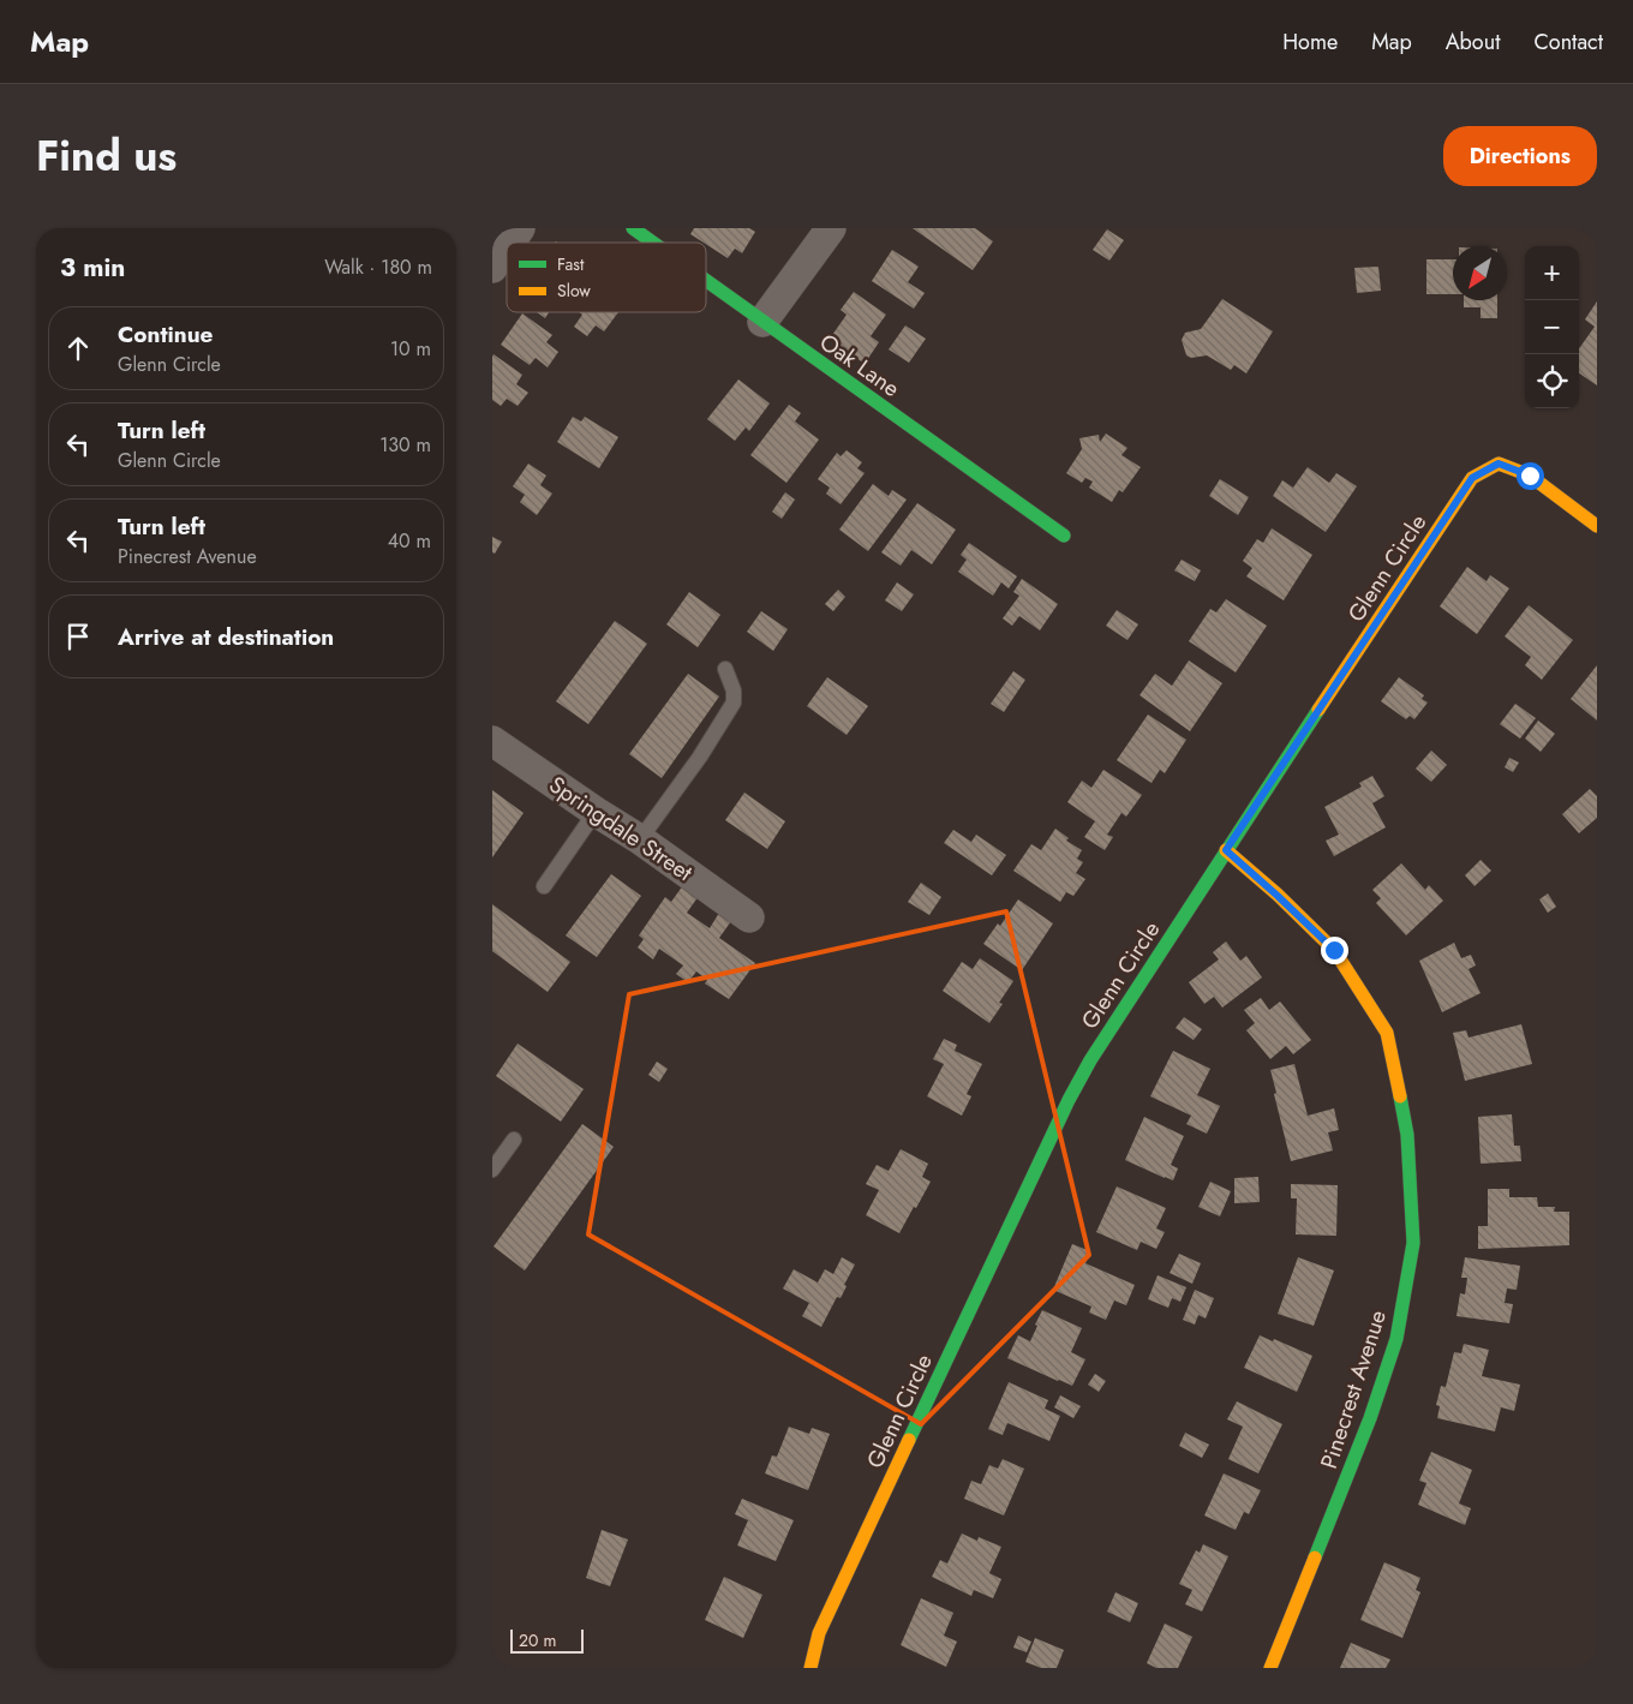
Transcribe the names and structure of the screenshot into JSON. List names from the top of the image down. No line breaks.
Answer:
{"streets":{"street":["Oak Lane","Glenn Circle","Springdale Street","Pinecrest Avenue"]},"crossings":[["Glenn Circle","Pinecrest Avenue"]],"legend":["Fast","Slow"],"scale_bar":"20 m","north":"bottom left","page":{"header":"Map","nav":["Home","Map","About","Contact"],"title":"Find us","buttons":"Directions","heading":["3 min","Walk · 180 m"],"map_buttons":["+","−"],"list":[["Continue","Glenn Circle","10 m"],["Turn left","Glenn Circle","130 m"],["Turn left","Pinecrest Avenue","40 m"],"Arrive at destination"],"scale":"20 m"}}
